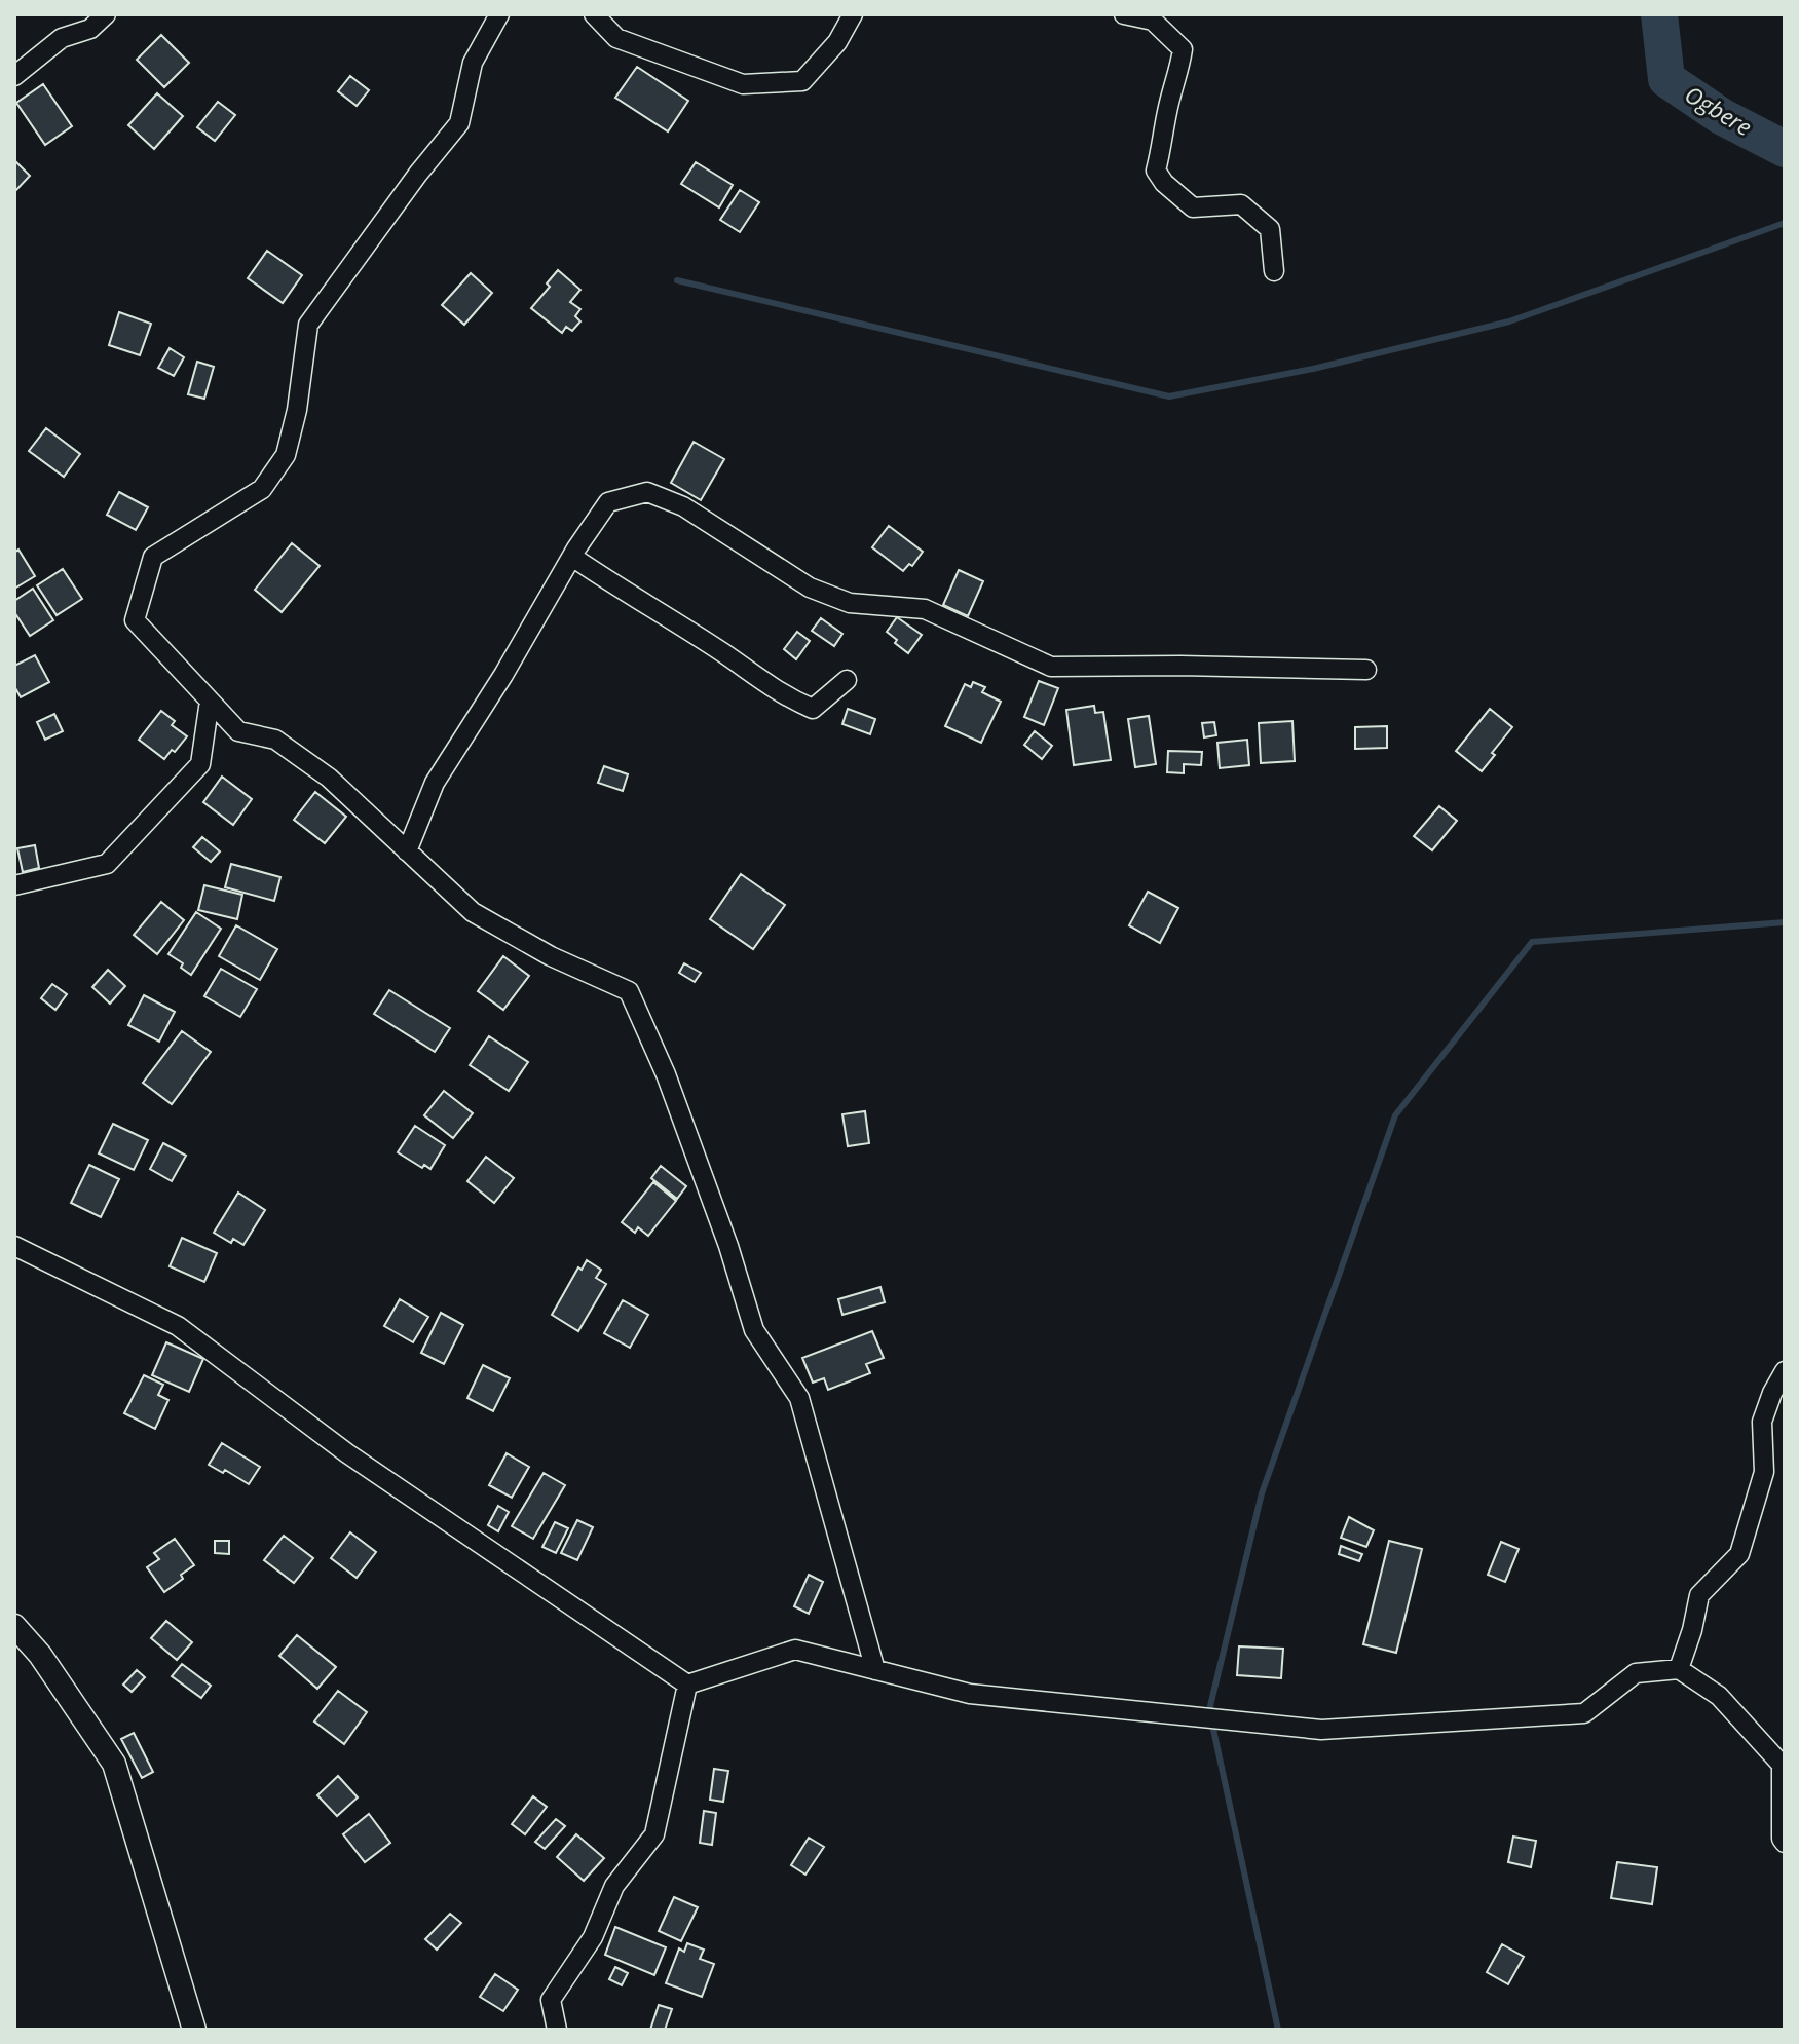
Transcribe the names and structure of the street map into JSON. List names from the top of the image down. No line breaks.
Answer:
{"water":["Ogbere"]}
